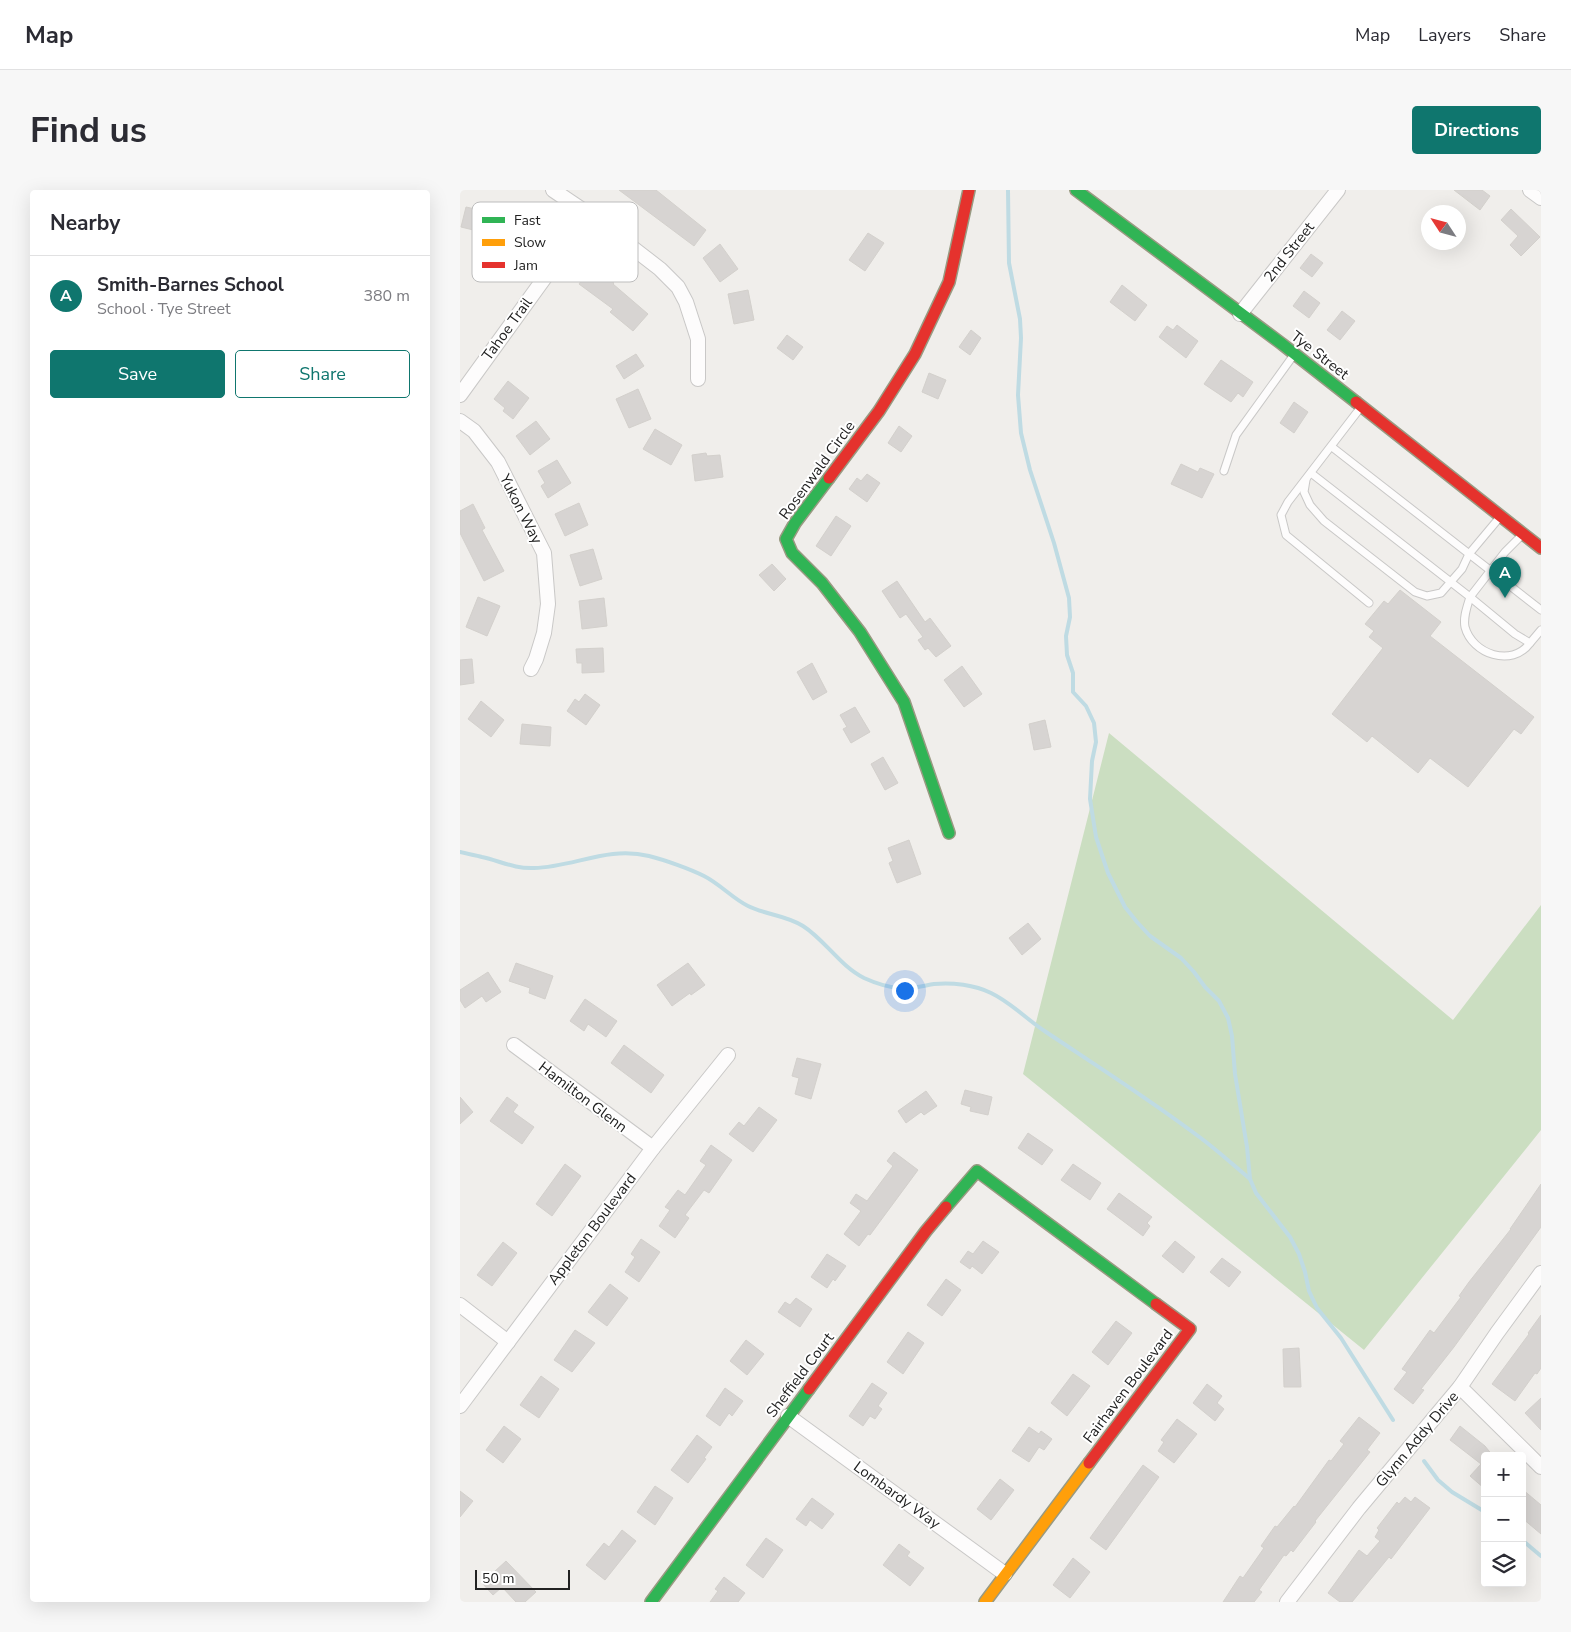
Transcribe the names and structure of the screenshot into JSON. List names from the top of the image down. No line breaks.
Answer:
{"streets":{"street":["2nd Street","Tahoe Trail","Tye Street","Rosenwald Circle","Yukon Way","Hamilton Glenn","Appleton Boulevard","Sheffield Court","Fairhaven Boulevard","Glynn Addy Drive","Lombardy Way"]},"crossings":[["2nd Street","Tye Street"],["Hamilton Glenn","Appleton Boulevard"],["Sheffield Court","Fairhaven Boulevard"],["Sheffield Court","Lombardy Way"],["Fairhaven Boulevard","Lombardy Way"]],"legend":["Fast","Slow","Jam"],"scale_bar":"50 m","north":"top left","page":{"header":"Map","nav":["Map","Layers","Share"],"buttons":["Directions",["Save","Share"]],"title":"Find us","heading":"Nearby","list":[{"mark":"A","name":"Smith-Barnes School","note":"School · Tye Street","value":"380 m"}],"pins":"A","map_buttons":["+","−"],"scale":"50 m"}}
